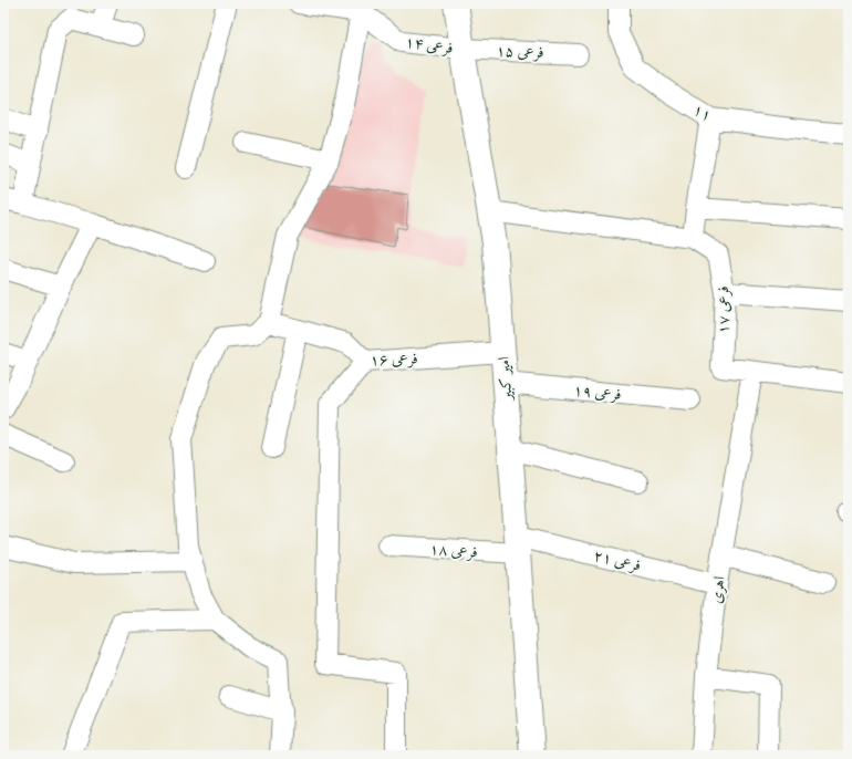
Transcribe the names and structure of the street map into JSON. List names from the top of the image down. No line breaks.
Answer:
{"streets":{"main road":["امیر کبیر"],"street":["فرعی ۱۴","فرعی ۱۵","۱۱","فرعی ۱۷","فرعی ۱۶","فرعی ۱۹","فرعی ۱۸","فرعی ۲۱","اهری"]},"crossings":[["فرعی ۱۴","فرعی ۱۵"],["فرعی ۱۴","امیر کبیر"],["فرعی ۱۵","امیر کبیر"],["فرعی ۱۷","امیر کبیر"],["فرعی ۱۷","اهری"],["فرعی ۱۶","امیر کبیر"],["امیر کبیر","فرعی ۱۹"],["امیر کبیر","فرعی ۱۸"],["امیر کبیر","فرعی ۲۱"],["فرعی ۱۸","فرعی ۲۱"],["فرعی ۲۱","اهری"]]}
